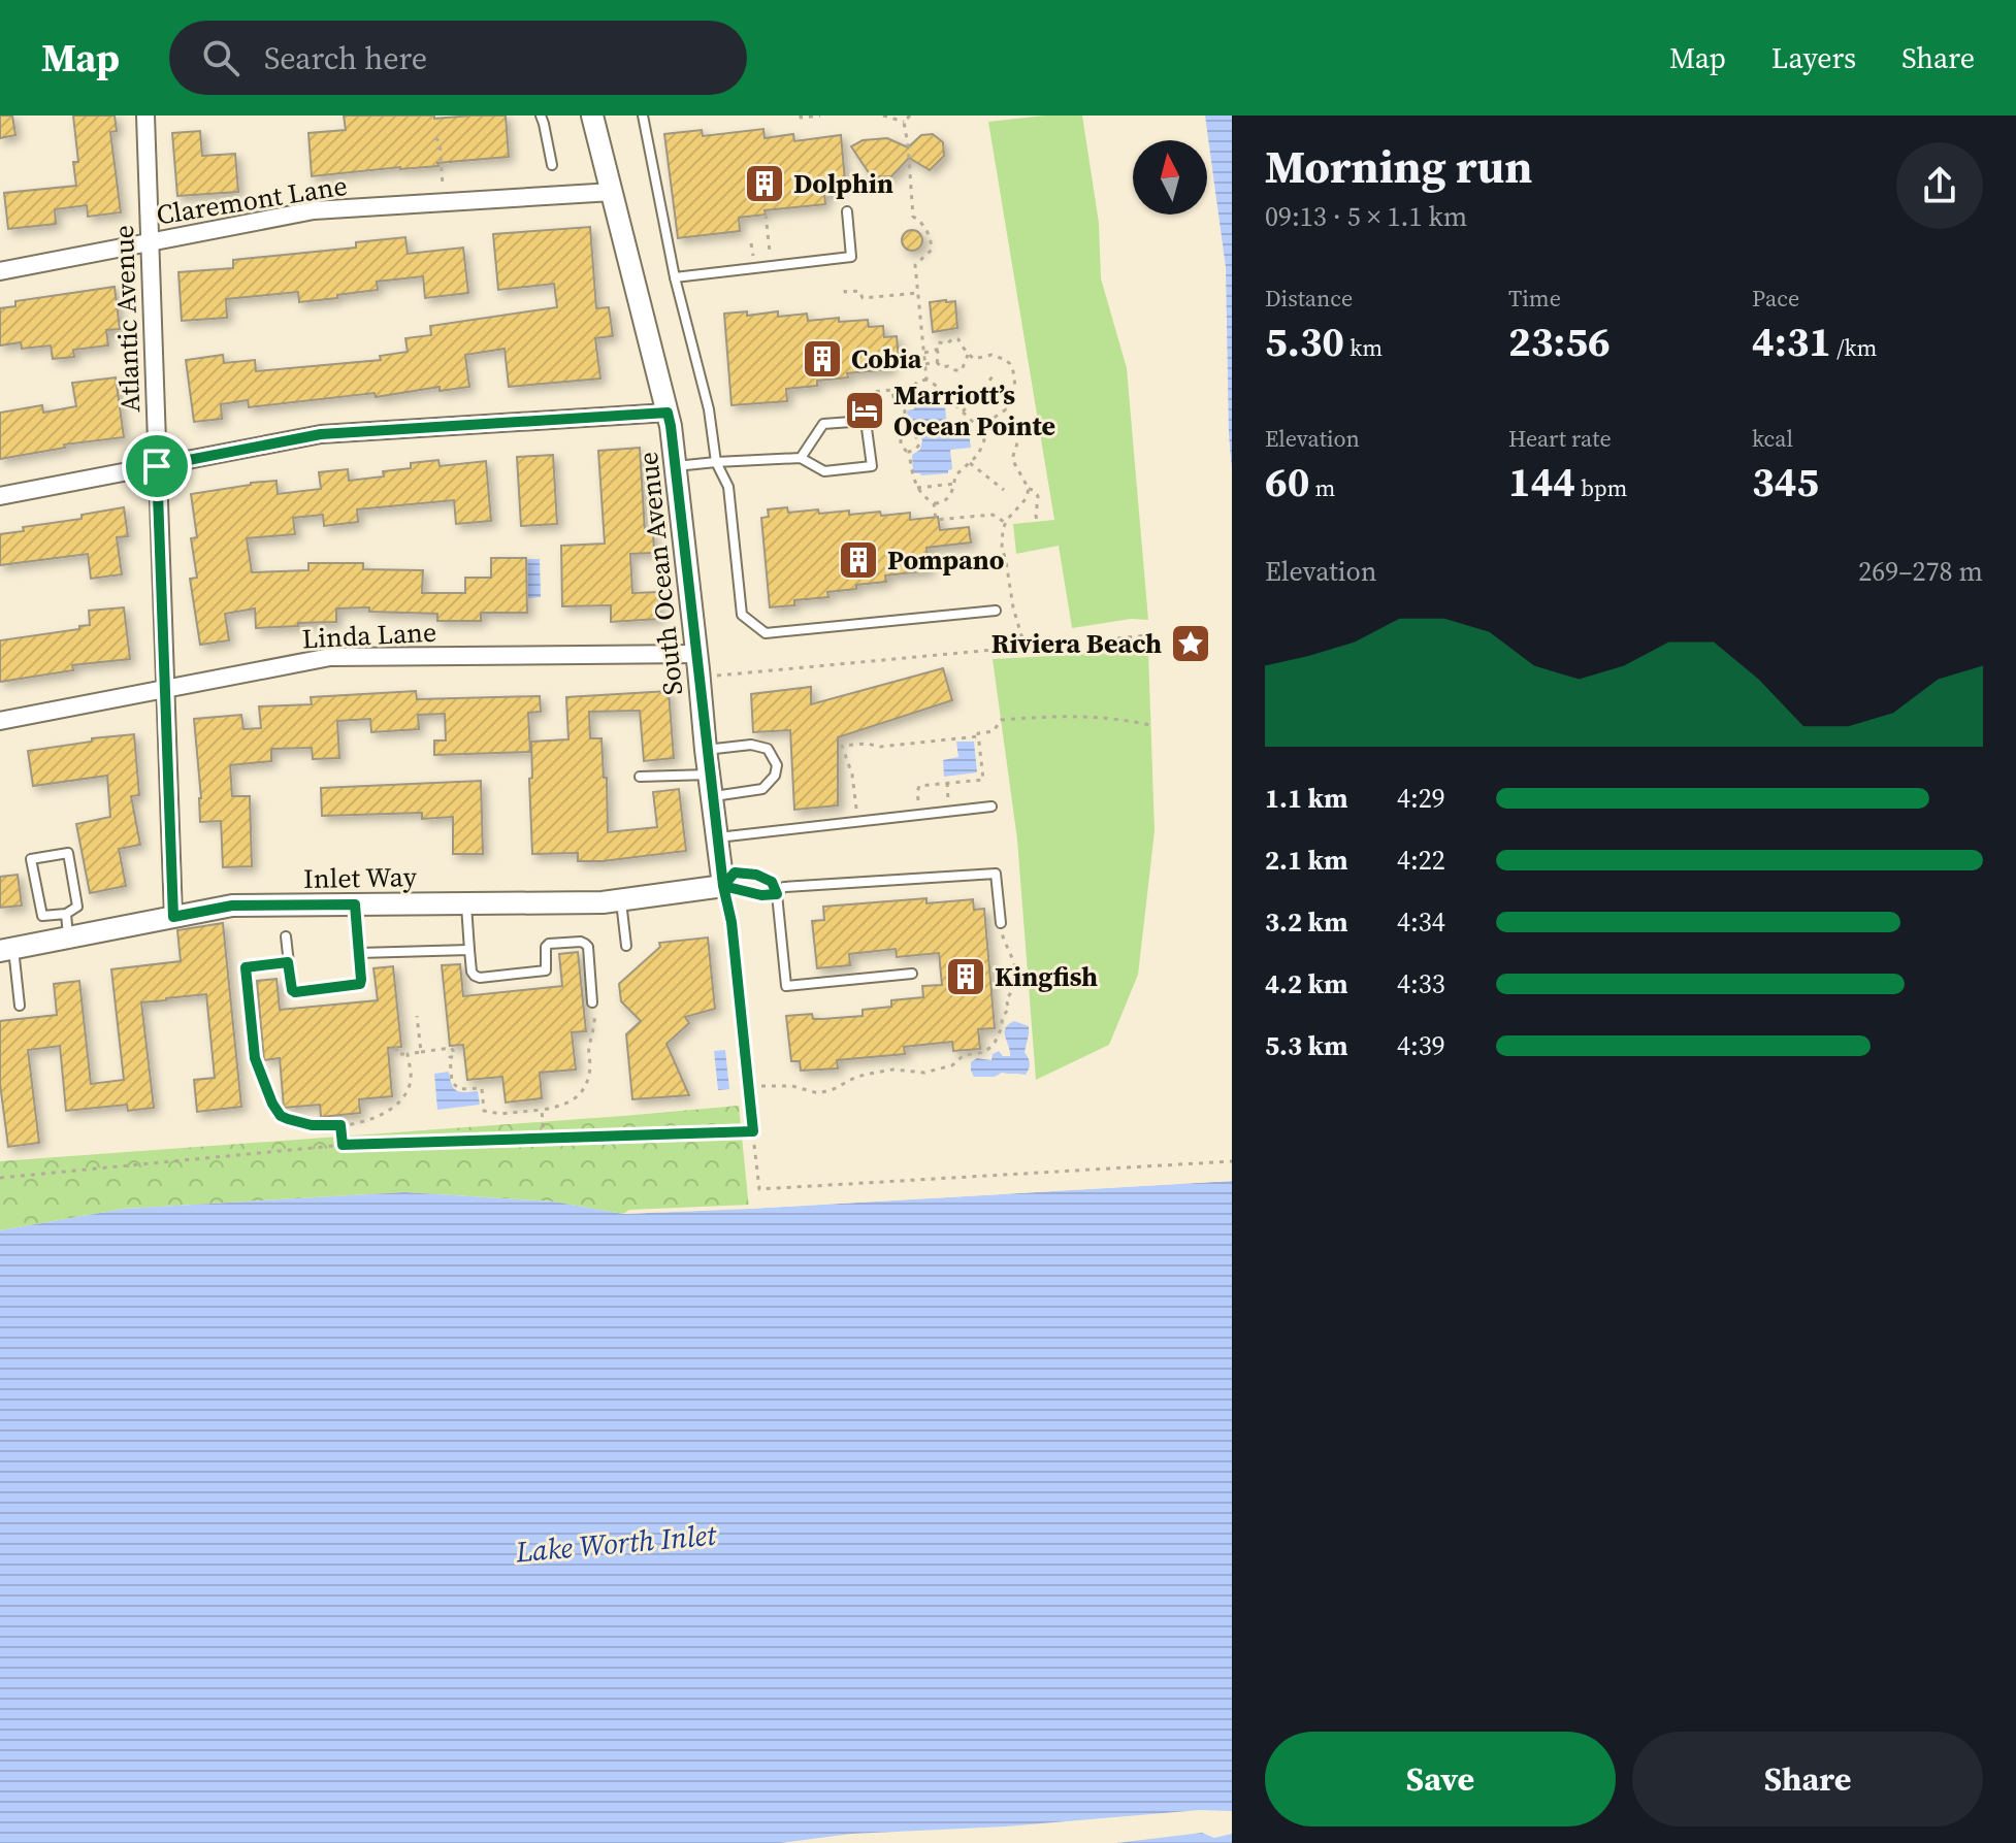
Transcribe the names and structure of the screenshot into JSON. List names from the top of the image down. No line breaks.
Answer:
{"streets":{"street":["Claremont Lane","Atlantic Avenue","South Ocean Avenue","Linda Lane","Inlet Way"]},"crossings":[["Claremont Lane","Atlantic Avenue"],["Claremont Lane","South Ocean Avenue"],["Atlantic Avenue","Linda Lane"],["Atlantic Avenue","Inlet Way"],["South Ocean Avenue","Linda Lane"],["South Ocean Avenue","Inlet Way"]],"water":["Lake Worth Inlet"],"places":{"building":["Dolphin","Cobia","Pompano","Kingfish"],"hotel":["Marriott’s Ocean Pointe"],"place":["Riviera Beach"]},"north":"top","page":{"header":"Map","search":"Search here","nav":["Map","Layers","Share"],"heading":["Morning run","09:13 · 5 × 1.1 km"],"stats":[["Distance","5.30 km"],["Time","23:56"],["Pace","4:31 /km"],["Elevation","60 m"],["Heart rate","144 bpm"],["kcal","345"]],"chart":["Elevation","269–278 m"],"list":[{"name":"1.1 km","note":"4:29"},{"name":"2.1 km","note":"4:22"},{"name":"3.2 km","note":"4:34"},{"name":"4.2 km","note":"4:33"},{"name":"5.3 km","note":"4:39"}],"buttons":["Save","Share"]}}
